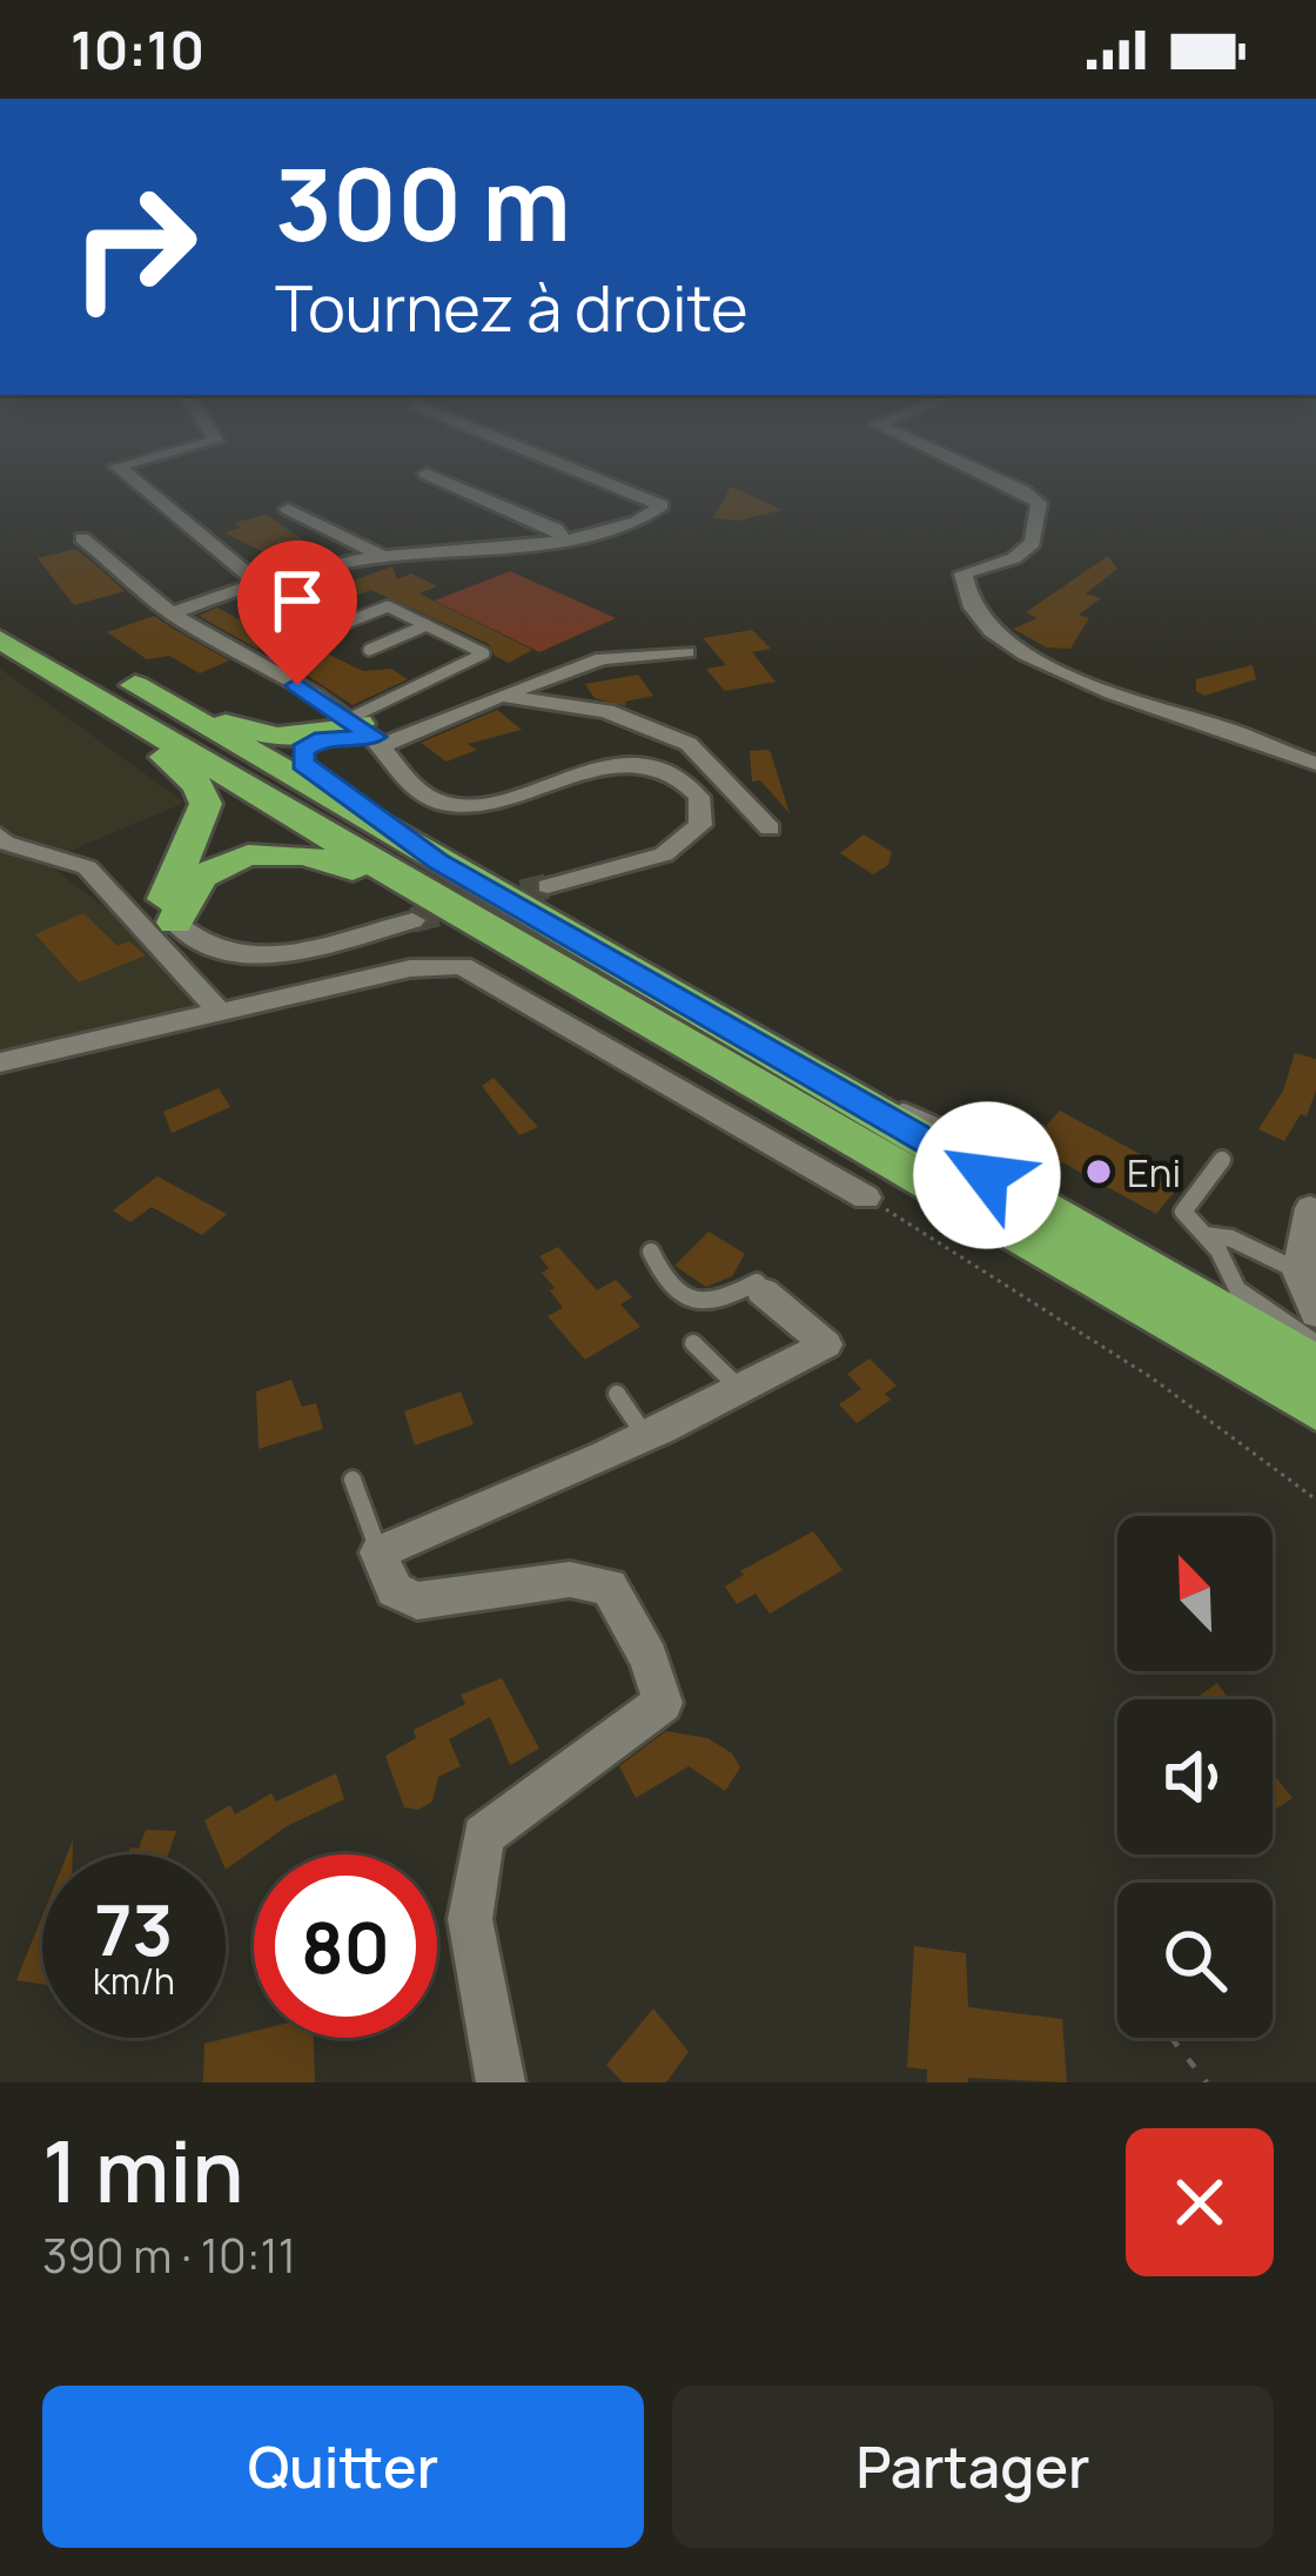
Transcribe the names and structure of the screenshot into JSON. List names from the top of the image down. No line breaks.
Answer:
{"places":["Eni"],"north":"top left","page":{"status":"10:10","turn":["300 m","Tournez à droite"],"speed":"73 km/h","limit":"80","heading":["1 min","390 m · 10:11"],"buttons":["Quitter","Partager"]}}
